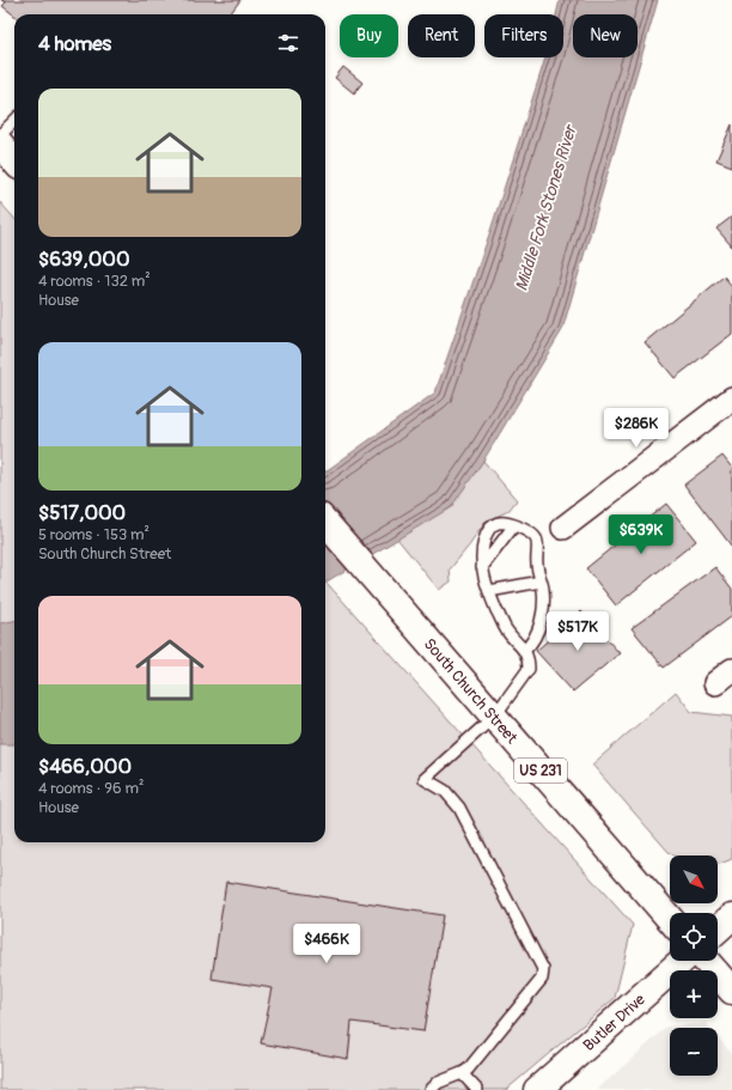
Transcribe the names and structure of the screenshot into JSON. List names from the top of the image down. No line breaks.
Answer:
{"streets":{"main road":["South Church Street","US 231","Butler Drive"]},"water":["Middle Fork Stones River"],"north":"bottom right","page":{"chip":["Buy","Rent","Filters","New"],"heading":"4 homes","list":[{"name":"$639,000","note":"4 rooms · 132 m² · House"},{"name":"$517,000","note":"5 rooms · 153 m² · South Church Street"},{"name":"$466,000","note":"4 rooms · 96 m² · House"}],"price":["$286K","$639K","$517K","$466K"],"map_buttons":["+","−"]}}
